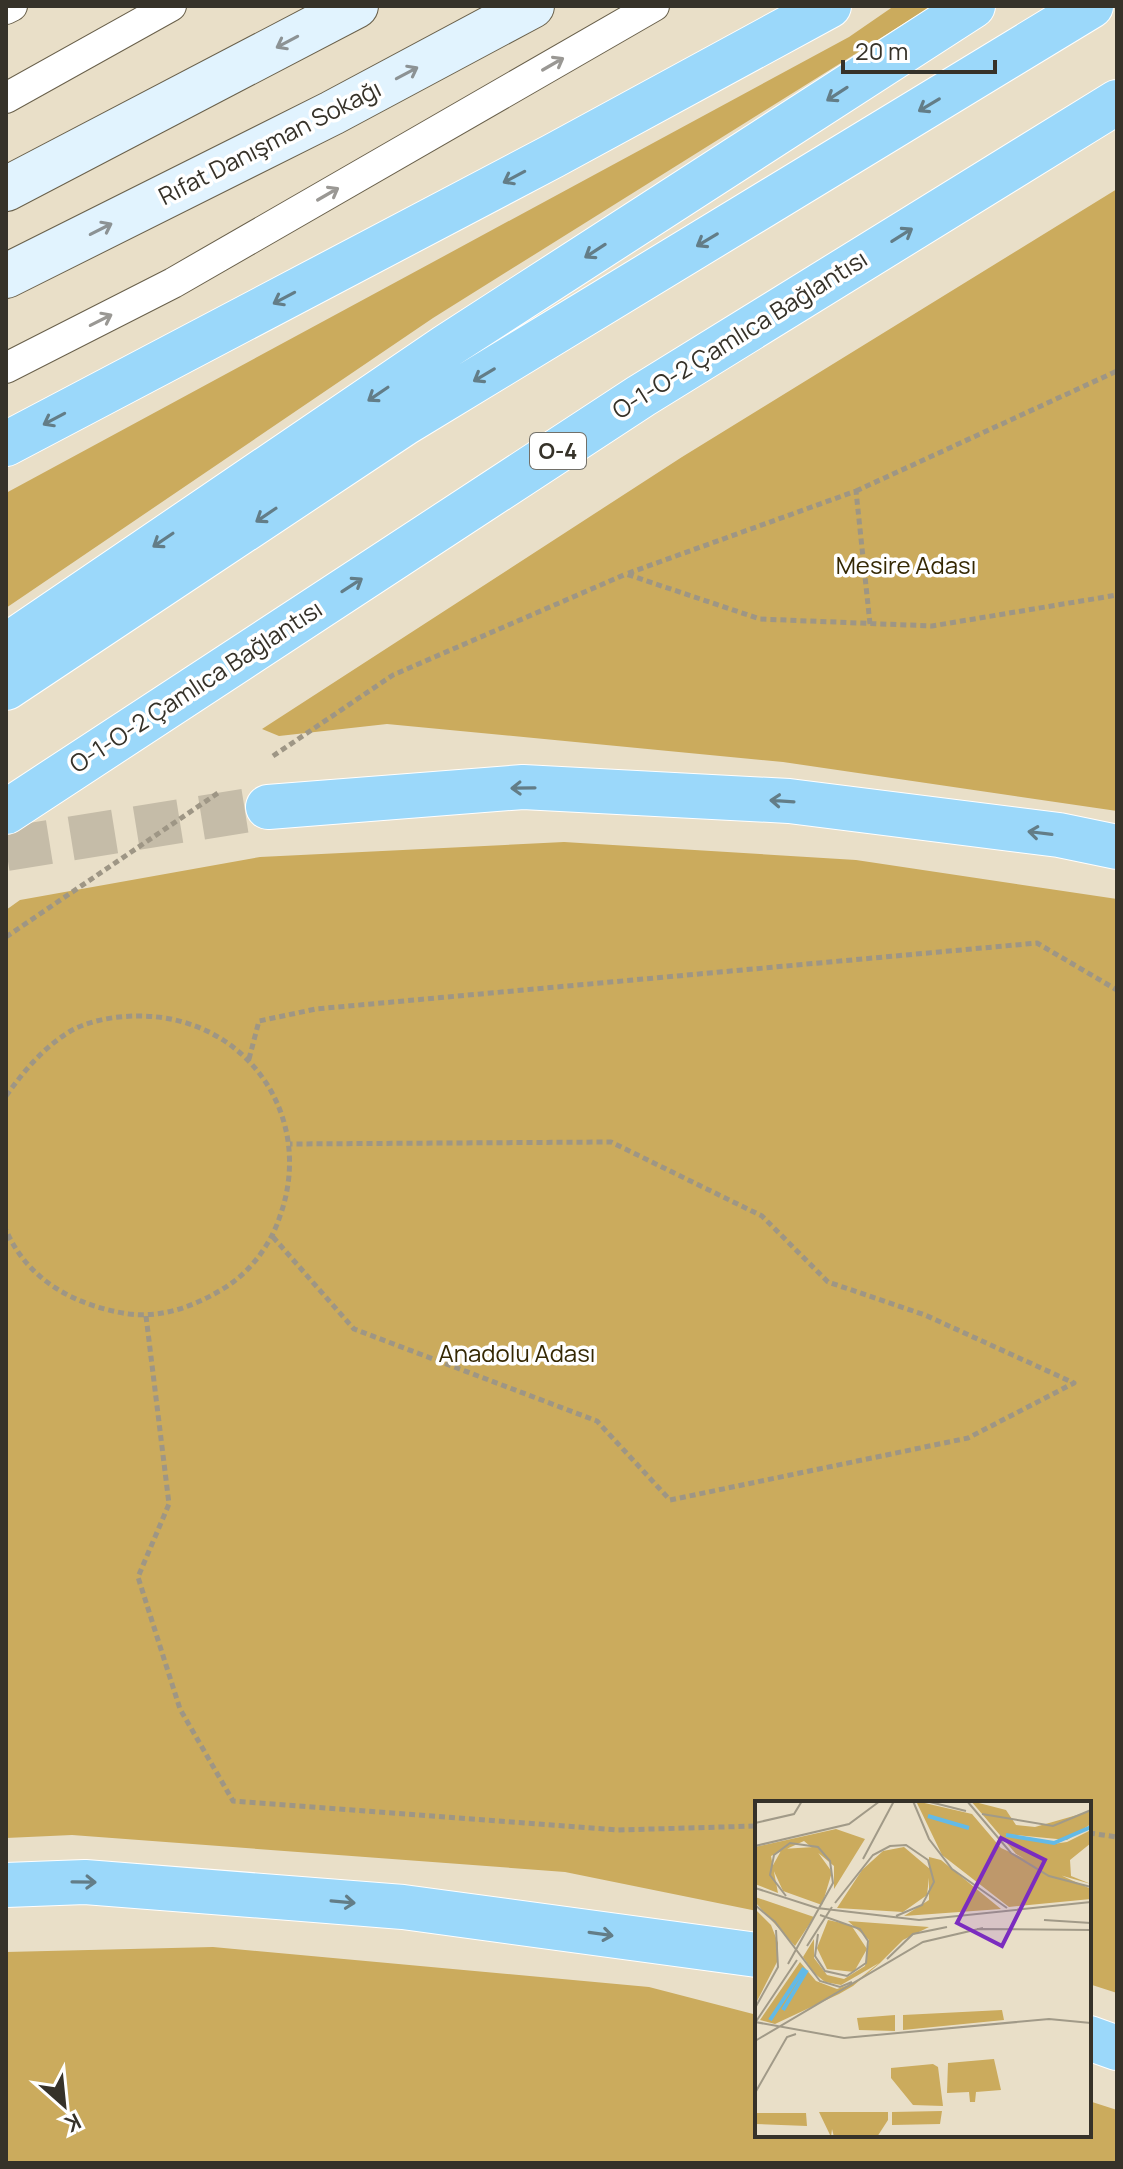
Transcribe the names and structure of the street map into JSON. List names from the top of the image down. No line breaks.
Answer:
{"streets":{"highway":["O-1-O-2 Çamlıca Bağlantısı","O-4"],"street":["Rıfat Danışman Sokağı"]},"parks":["Mesire Adası","Anadolu Adası"],"scale_bar":"20 m","north":"bottom right"}
